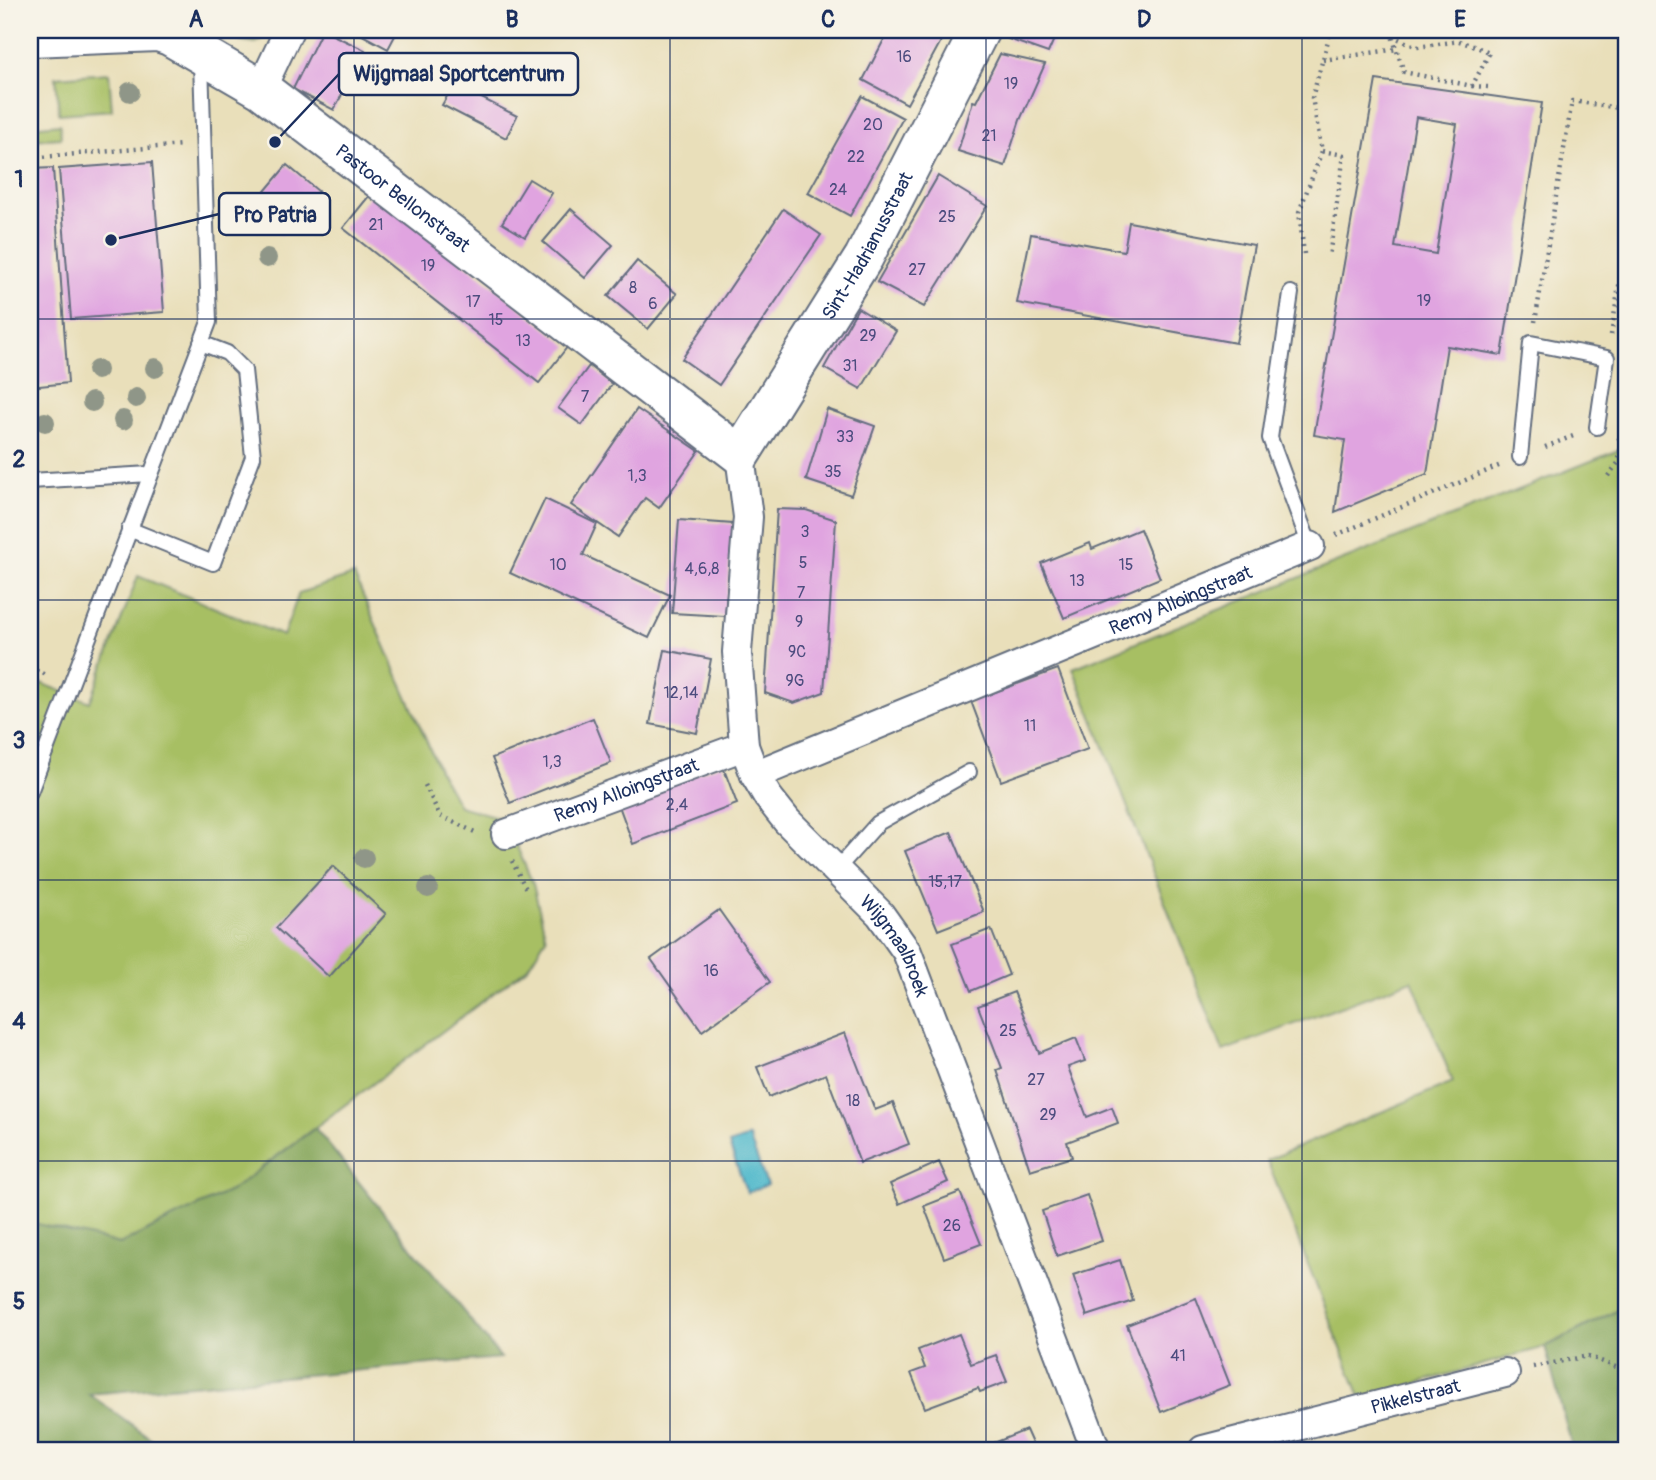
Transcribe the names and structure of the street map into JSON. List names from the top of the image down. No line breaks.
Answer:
{"streets":{"street":["Pastoor Bellonstraat","Sint-Hadrianusstraat","Remy Alloingstraat","Wijgmaalbroek","Pikkelstraat"]},"crossings":[["Pastoor Bellonstraat","Sint-Hadrianusstraat"],["Pastoor Bellonstraat","Wijgmaalbroek"],["Sint-Hadrianusstraat","Wijgmaalbroek"],["Remy Alloingstraat","Wijgmaalbroek"]],"places":["Wijgmaal Sportcentrum","Pro Patria"],"house_numbers":["16","19","20","21","22","24","25","21","19","27","8","19","17","6","15","29","13","31","7","33","35","1,3","3","5","10","15","4,6,8","13","7","9","9C","9G","12,14","11","1,3","2,4","15,17","16","25","27","18","29","26","41"],"grid":{"columns":["A","B","C","D","E"],"rows":["1","2","3","4","5"]}}
